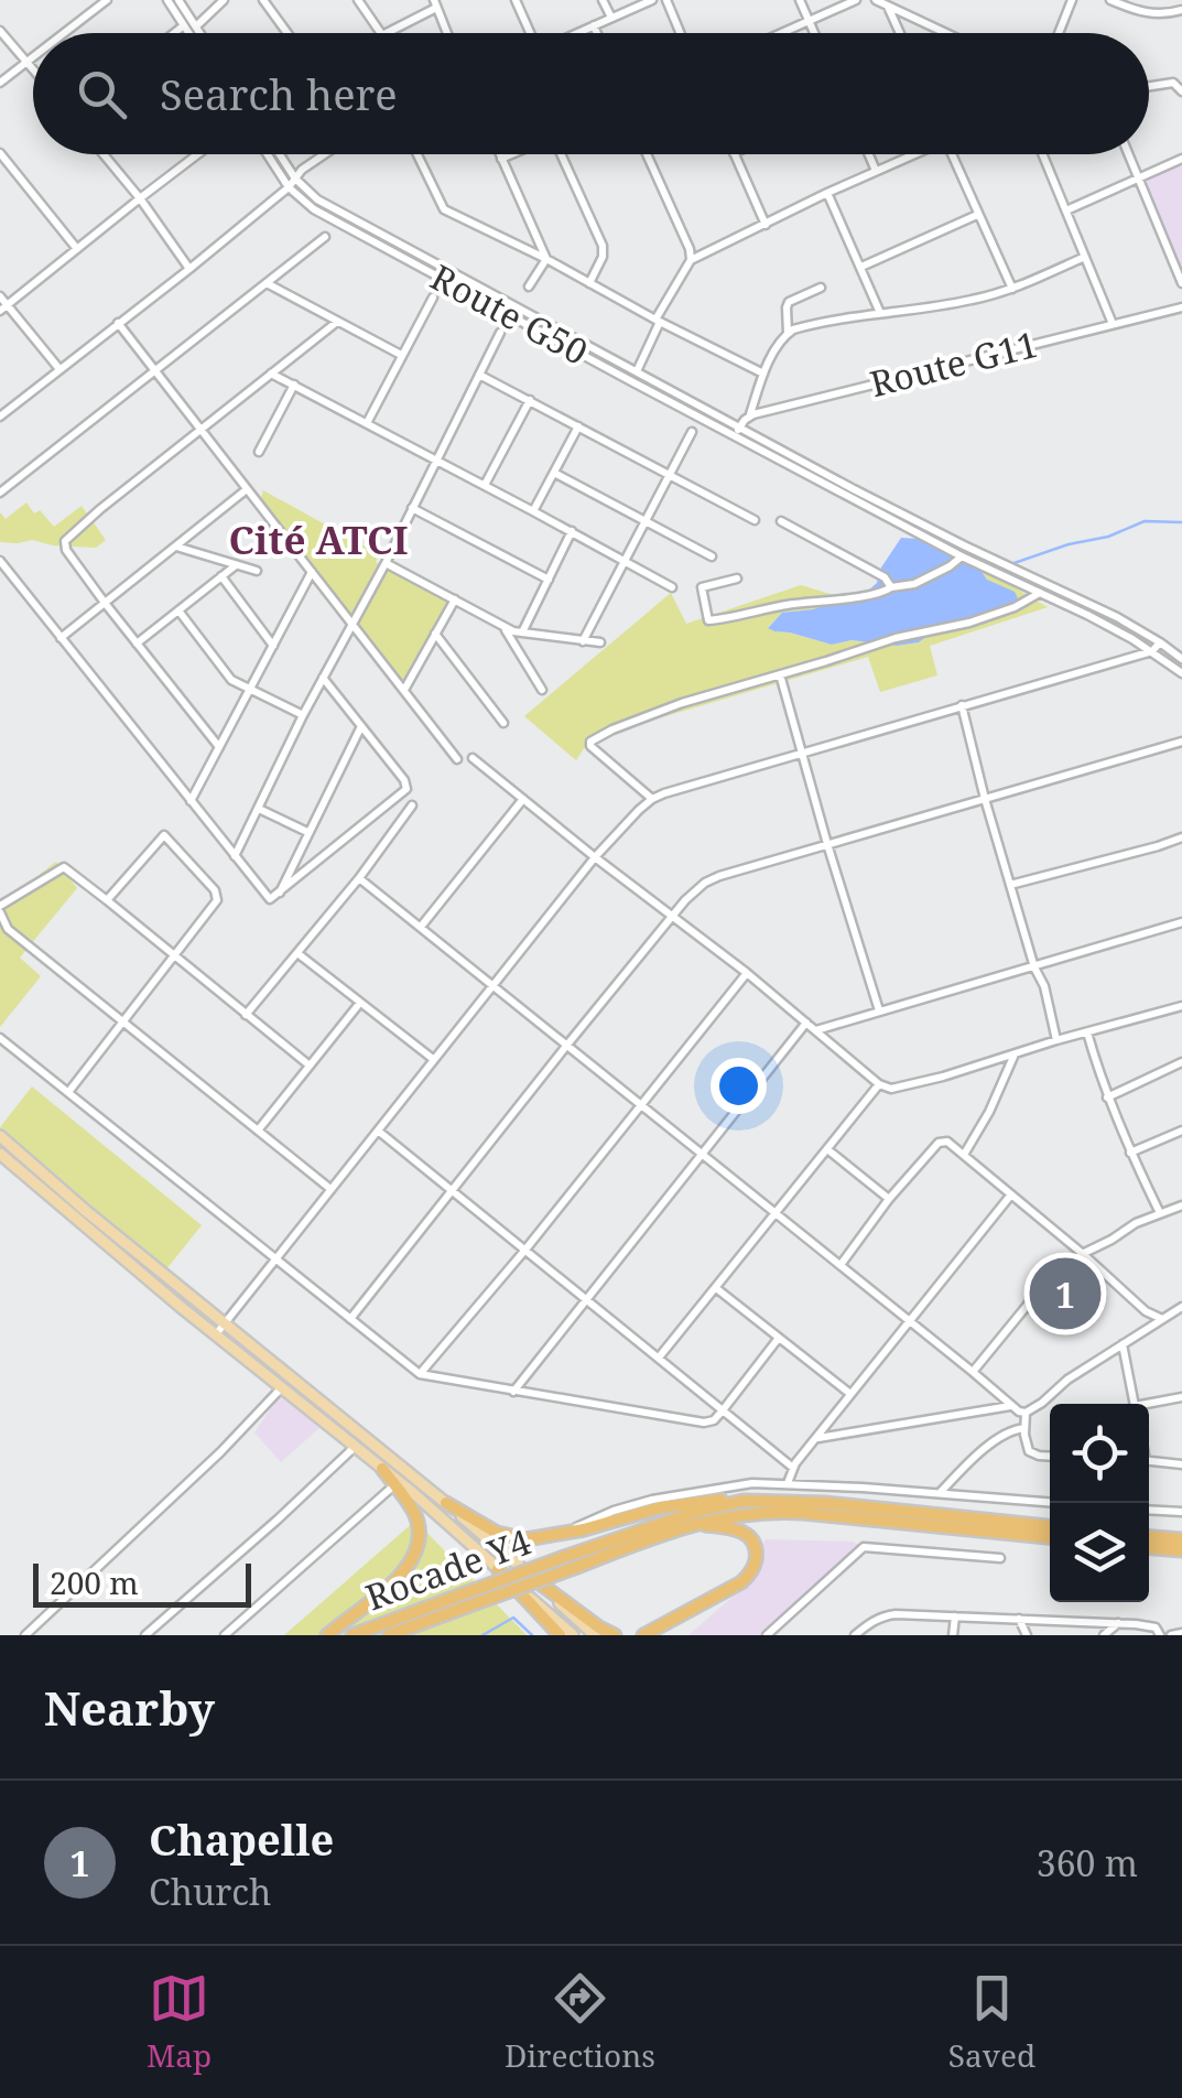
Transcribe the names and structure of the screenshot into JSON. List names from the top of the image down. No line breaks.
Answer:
{"streets":{"highway":["Rocade Y4"],"street":["Route G50","Route G11"]},"districts":["Cité ATCI"],"scale_bar":"200 m","page":{"search":"Search here","pins":"1","scale":"200 m","heading":"Nearby","list":[{"mark":"1","name":"Chapelle","note":"Church","value":"360 m"}],"nav":["Map","Directions","Saved"]}}
